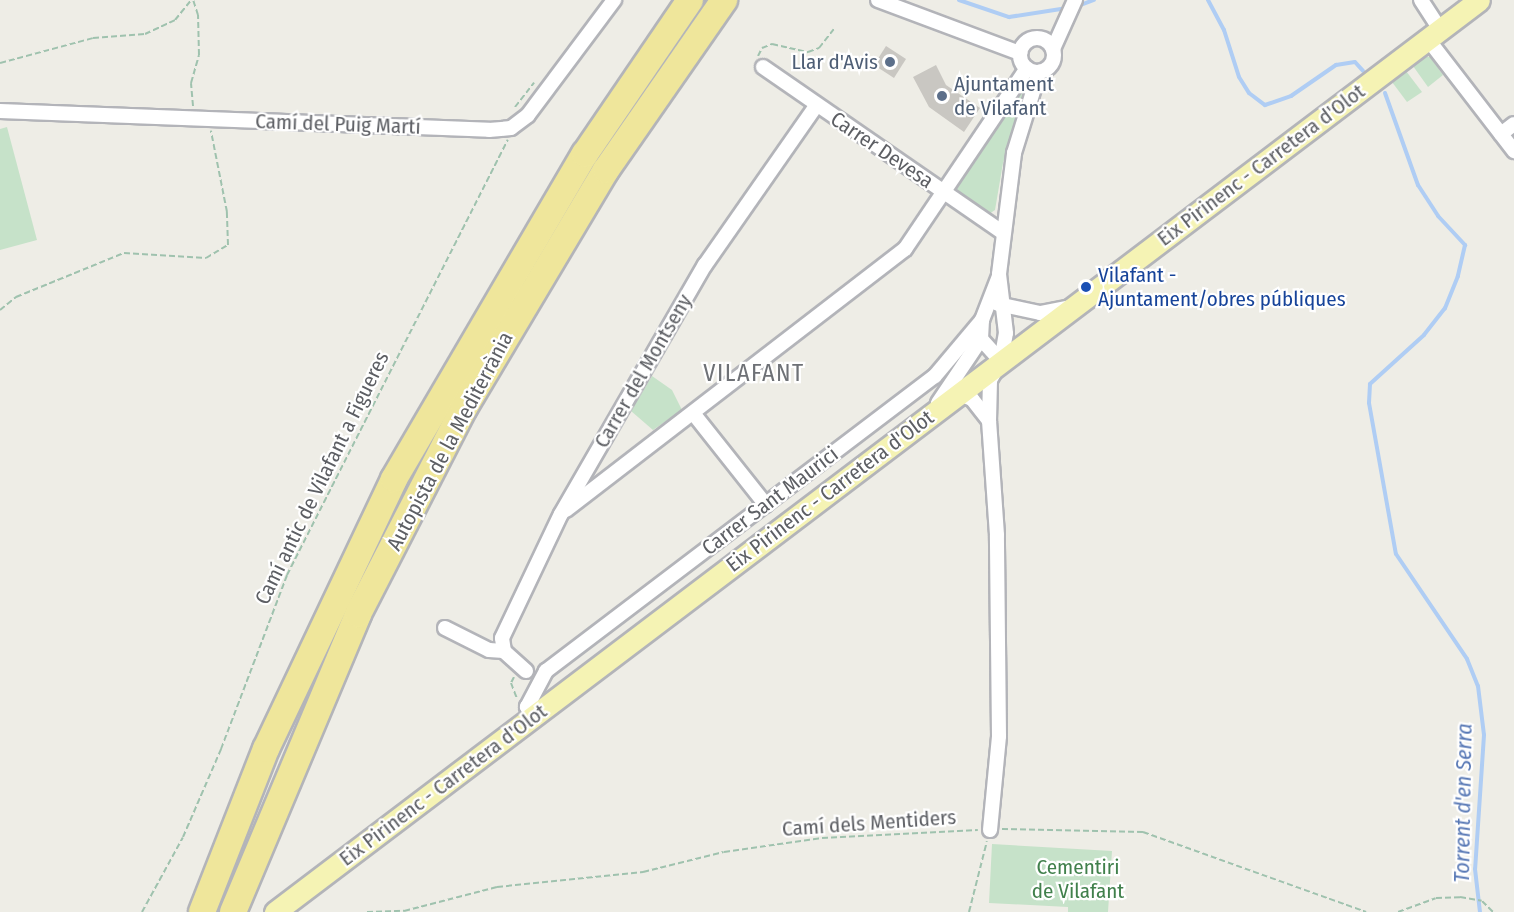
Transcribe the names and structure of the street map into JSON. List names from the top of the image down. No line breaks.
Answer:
{"streets":{"highway":["Autopista de la Mediterrània"],"main road":["Eix Pirinenc - Carretera d'Olot"],"street":["Camí del Puig Martí","Carrer Devesa","Carrer del Montseny","Carrer Sant Maurici"],"path":["Camí antic de Vilafant a Figueres","Camí dels Mentiders"]},"crossings":[["Camí del Puig Martí","Camí antic de Vilafant a Figueres"],["Carrer Devesa","Carrer del Montseny"]],"districts":["VILAFANT"],"water":["Torrent d'en Serra"],"parks":["Cementiri de Vilafant"],"places":["Llar d'Avis","Ajuntament de Vilafant","Vilafant - Ajuntament/obres públiques"]}
